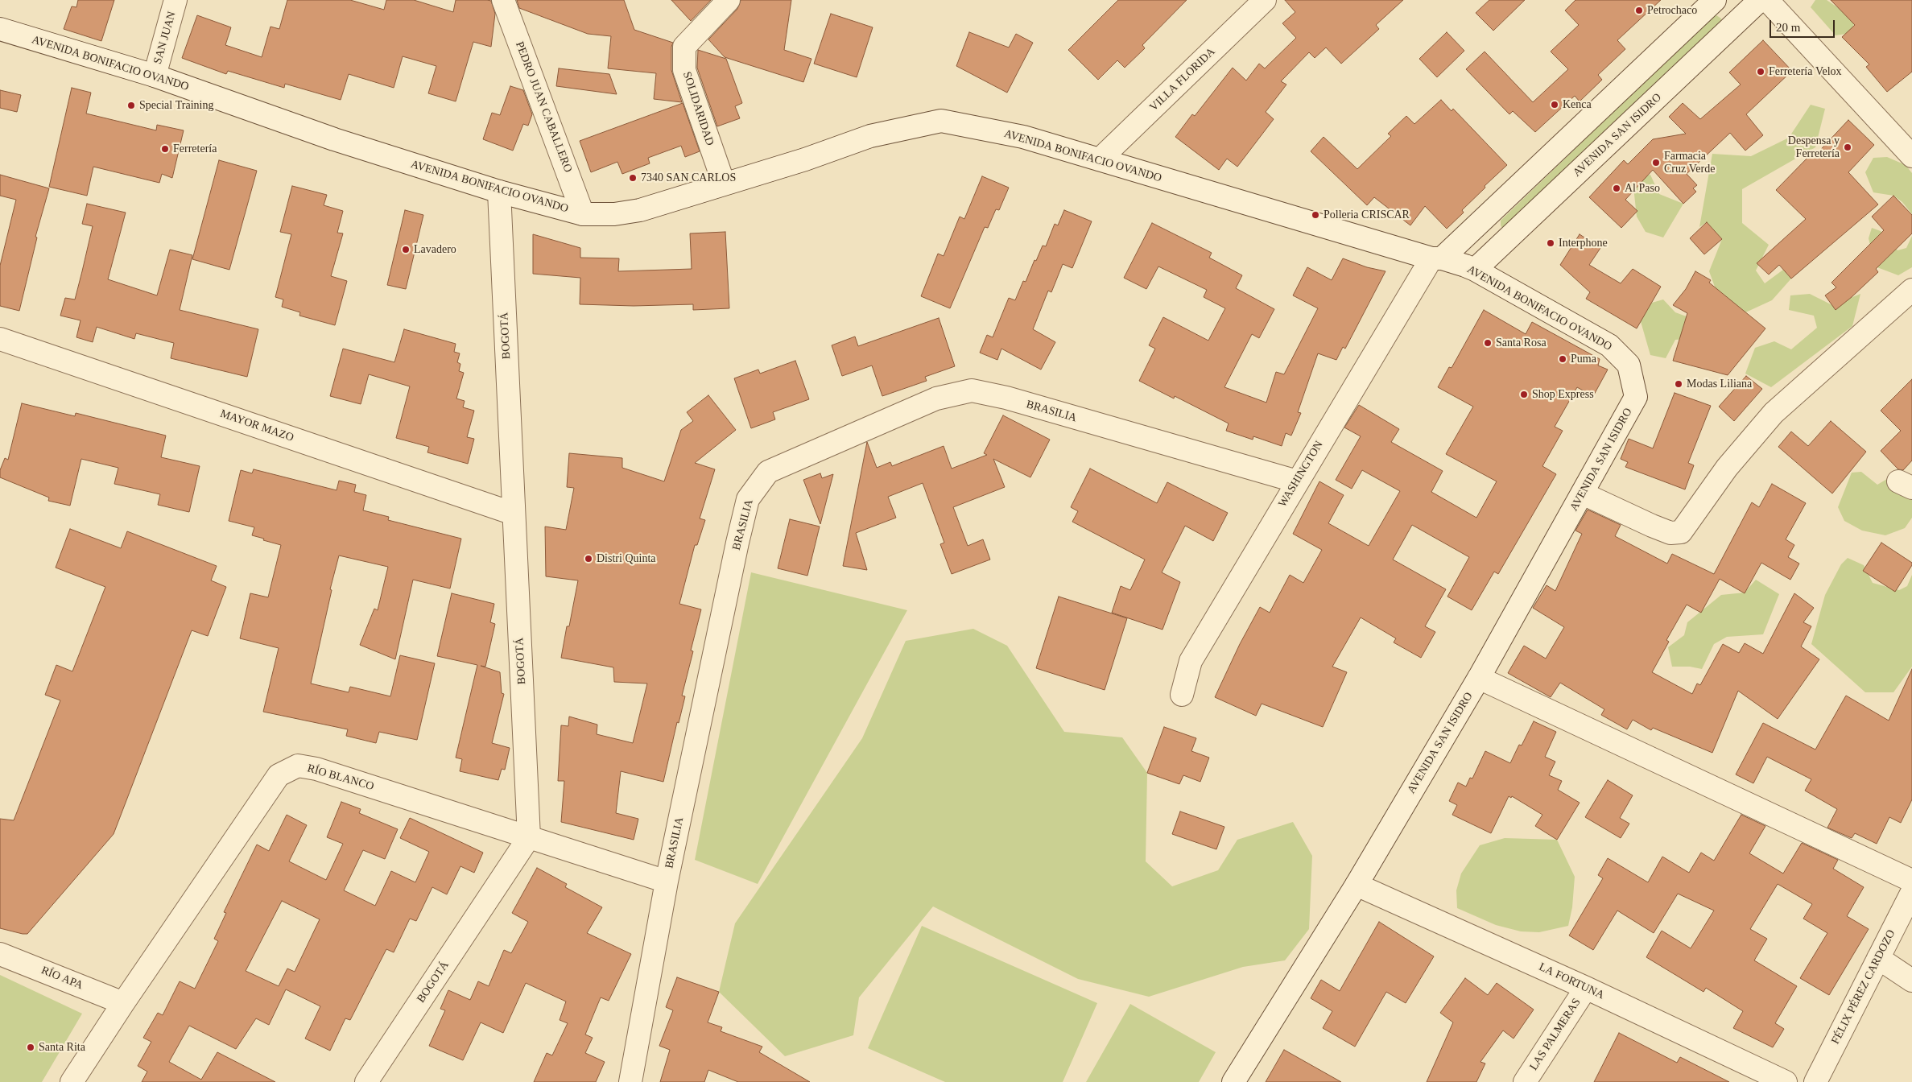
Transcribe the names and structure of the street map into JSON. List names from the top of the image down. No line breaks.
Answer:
{"streets":{"street":["SAN JUAN","AVENIDA BONIFACIO OVANDO","VILLA FLORIDA","PEDRO JUAN CABALLERO","SOLIDARIDAD","AVENIDA SAN ISIDRO","BOGOTÁ","BRASILIA","MAYOR MAZO","WASHINGTON","RÍO BLANCO","RÍO APA","LA FORTUNA","FÉLIX PÉREZ CARDOZO","LAS PALMERAS"]},"crossings":[["SAN JUAN","AVENIDA BONIFACIO OVANDO"],["AVENIDA BONIFACIO OVANDO","VILLA FLORIDA"],["AVENIDA BONIFACIO OVANDO","PEDRO JUAN CABALLERO"],["AVENIDA BONIFACIO OVANDO","SOLIDARIDAD"],["AVENIDA BONIFACIO OVANDO","AVENIDA SAN ISIDRO"],["AVENIDA BONIFACIO OVANDO","BOGOTÁ"],["AVENIDA BONIFACIO OVANDO","WASHINGTON"],["AVENIDA SAN ISIDRO","LA FORTUNA"],["BOGOTÁ","MAYOR MAZO"],["BOGOTÁ","RÍO BLANCO"],["BRASILIA","WASHINGTON"],["BRASILIA","RÍO BLANCO"],["RÍO BLANCO","RÍO APA"],["LA FORTUNA","LAS PALMERAS"]],"places":["Petrochaco","Ferretería Velox","Kenca","Special Training","Despensa y Ferretería","Ferretería","Farmacia Cruz Verde","7340 SAN CARLOS","Al Paso","Polleria CRISCAR","Interphone","Lavadero","Santa Rosa","Puma","Modas Liliana","Shop Express","Distri Quinta","Santa Rita"],"scale_bar":"20 m"}
